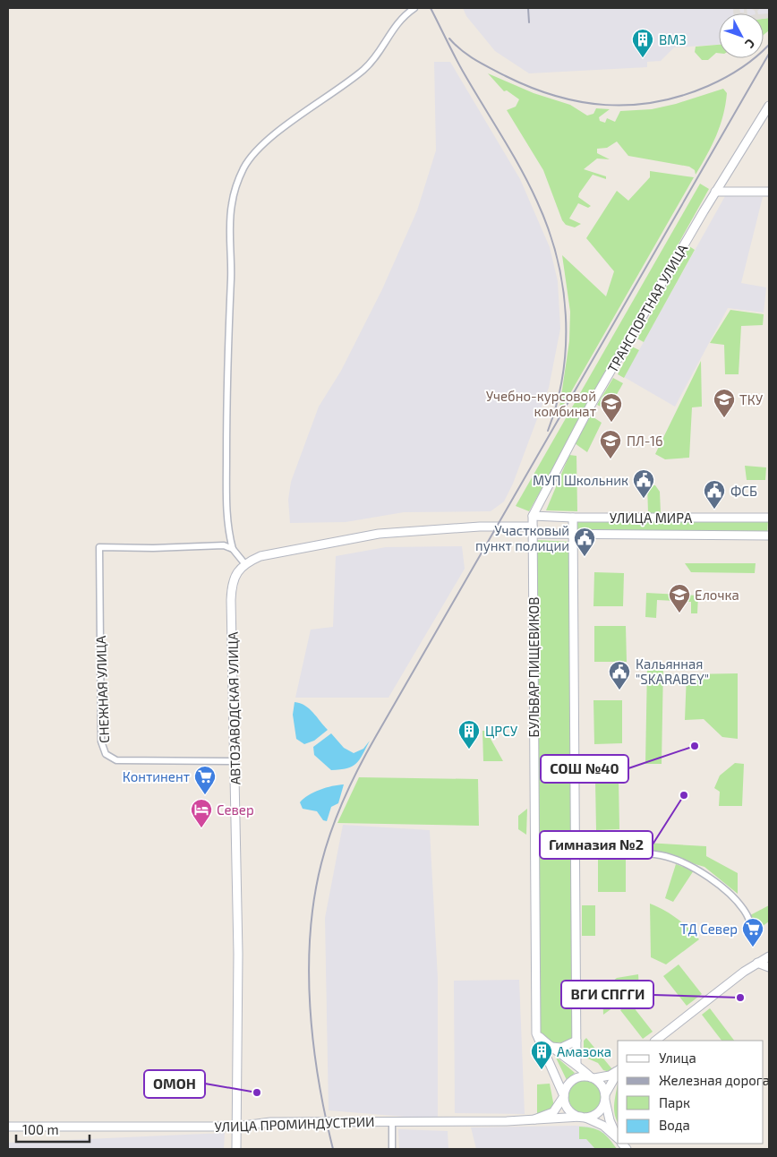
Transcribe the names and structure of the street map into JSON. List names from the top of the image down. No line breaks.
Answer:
{"streets":{"main road":["ТРАНСПОРТНАЯ УЛИЦА","УЛИЦА МИРА","БУЛЬВАР ПИЩЕВИКОВ","АВТОЗАВОДСКАЯ УЛИЦА","УЛИЦА ПРОМИНДУСТРИИ"],"street":["СНЕЖНАЯ УЛИЦА"]},"crossings":[["ТРАНСПОРТНАЯ УЛИЦА","УЛИЦА МИРА"],["ТРАНСПОРТНАЯ УЛИЦА","БУЛЬВАР ПИЩЕВИКОВ"],["УЛИЦА МИРА","БУЛЬВАР ПИЩЕВИКОВ"],["БУЛЬВАР ПИЩЕВИКОВ","УЛИЦА ПРОМИНДУСТРИИ"],["СНЕЖНАЯ УЛИЦА","АВТОЗАВОДСКАЯ УЛИЦА"],["АВТОЗАВОДСКАЯ УЛИЦА","УЛИЦА ПРОМИНДУСТРИИ"]],"places":{"building":["ВМЗ","ЦРСУ","Амазока"],"school or university":["ТКУ","Учебно-курсовой комбинат","ПЛ-16","Елочка"],"public building":["МУП Школьник","ФСБ","Участковый пункт полиции","Кальянная \"SKARABEY\""],"other":["СОШ №40","Гимназия №2","ВГИ СПГГИ","ОМОН"],"supermarket":["Континент","ТД Север"],"hotel":["Север"]},"legend":["Улица","Железная дорога","Парк","Вода"],"scale_bar":"100 m","north":"bottom right"}
